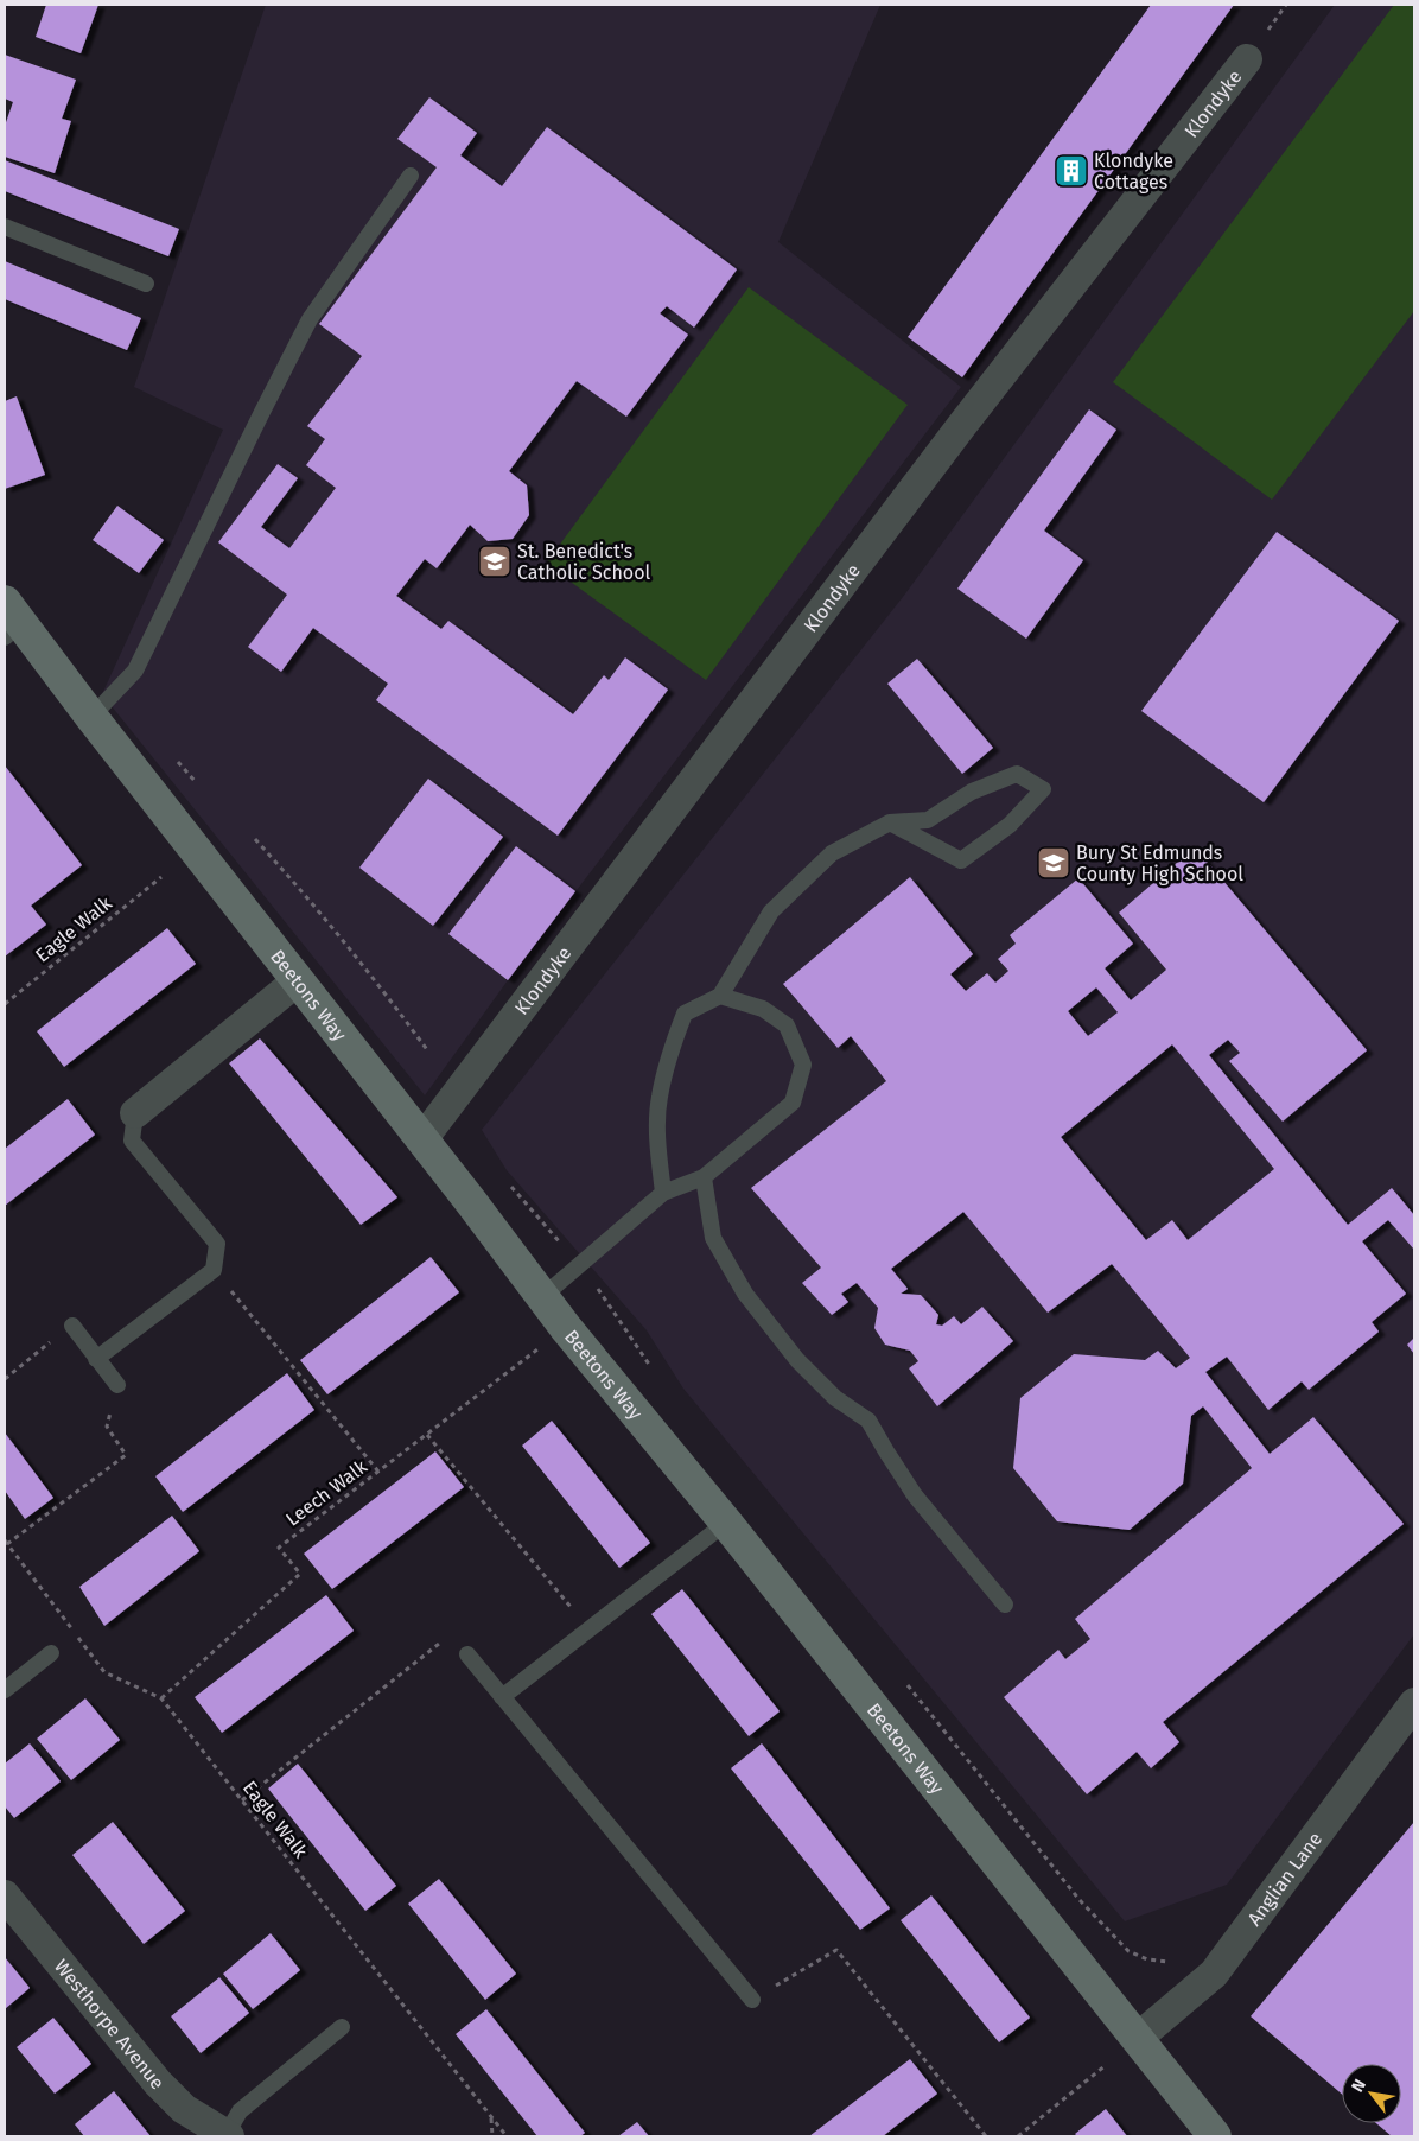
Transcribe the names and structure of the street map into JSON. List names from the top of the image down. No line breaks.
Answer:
{"streets":{"street":["Klondyke","Beetons Way","Anglian Lane","Westhorpe Avenue"],"path":["Eagle Walk","Leech Walk"]},"crossings":[["Klondyke","Beetons Way"],["Eagle Walk","Leech Walk"],["Beetons Way","Leech Walk"],["Beetons Way","Anglian Lane"]],"places":{"building":["Klondyke Cottages"],"school or university":["St. Benedict's Catholic School","Bury St Edmunds County High School"]},"north":"top left"}
